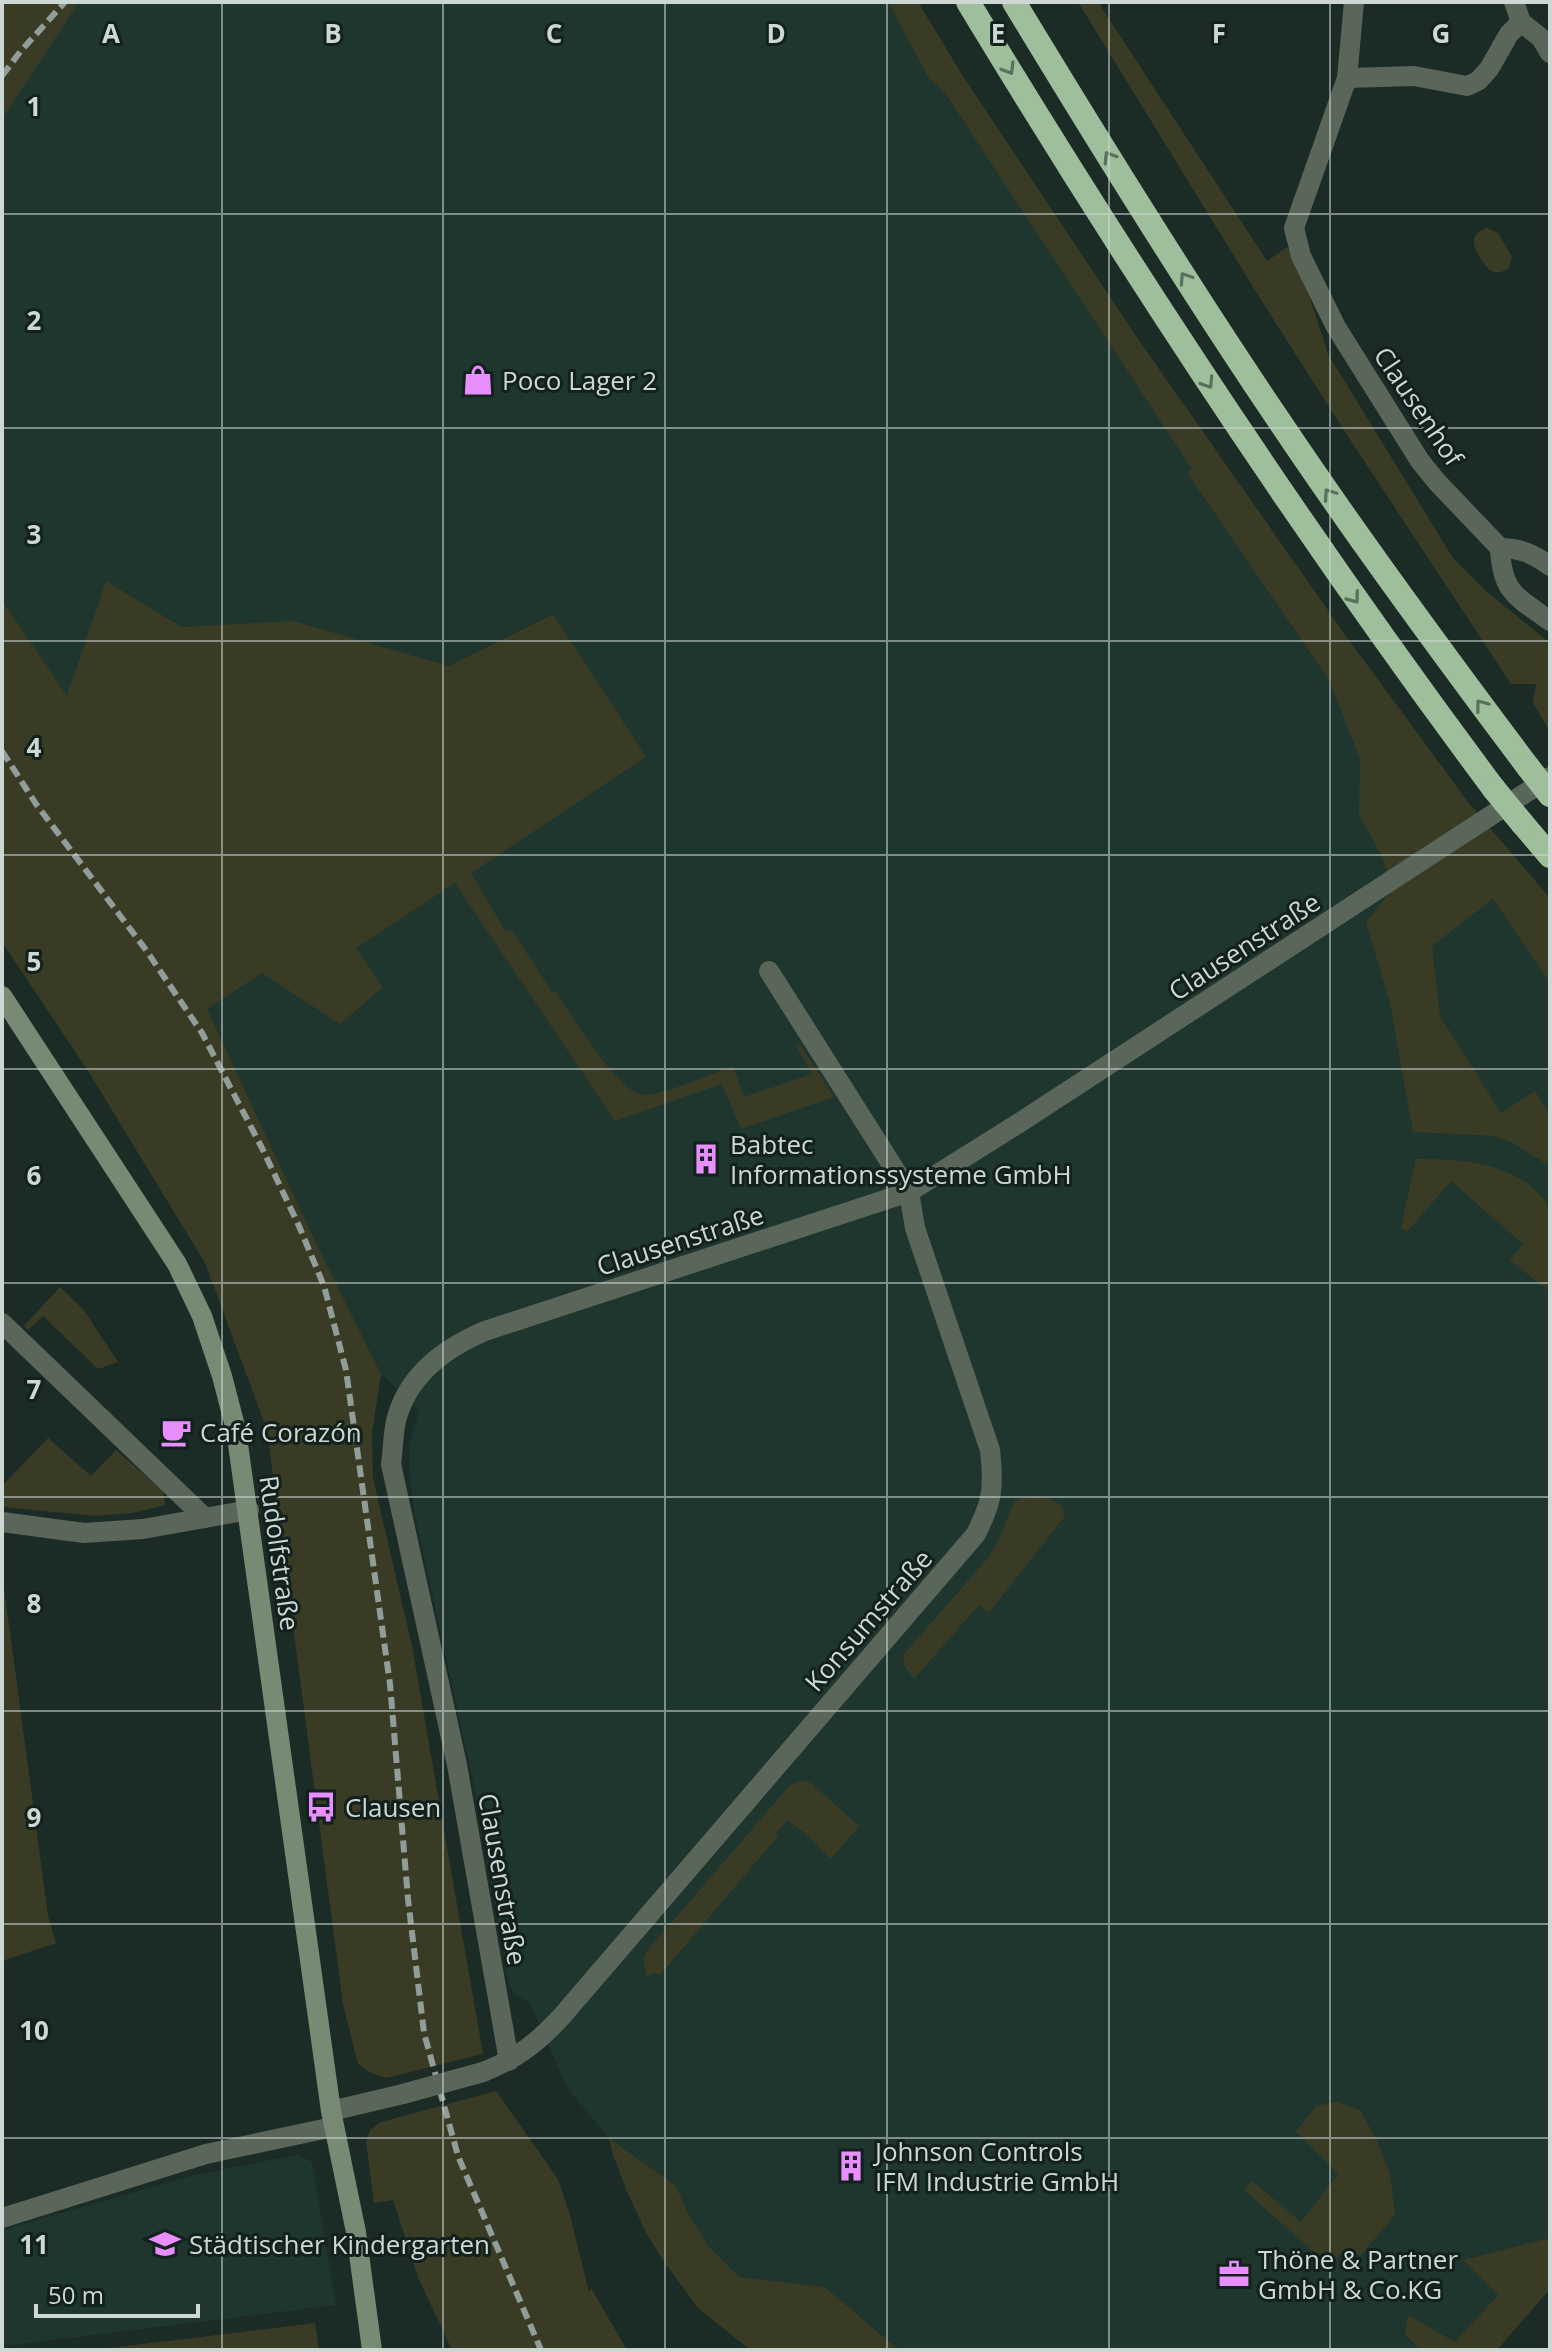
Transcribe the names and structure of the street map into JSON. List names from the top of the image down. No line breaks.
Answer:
{"streets":{"street":["Clausenhof","Clausenstraße","Rudolfstraße","Konsumstraße"]},"crossings":[["Clausenstraße","Konsumstraße"],["Rudolfstraße","Konsumstraße"]],"places":{"shop":["Poco Lager 2"],"building":["Babtec Informationssysteme GmbH","Johnson Controls IFM Industrie GmbH"],"cafe":["Café Corazón"],"bus stop":["Clausen"],"school or university":["Städtischer Kindergarten"],"office":["Thöne & Partner GmbH & Co.KG"]},"scale_bar":"50 m","grid":{"columns":["A","B","C","D","E","F","G"],"rows":["1","2","3","4","5","6","7","8","9","10","11"]}}
